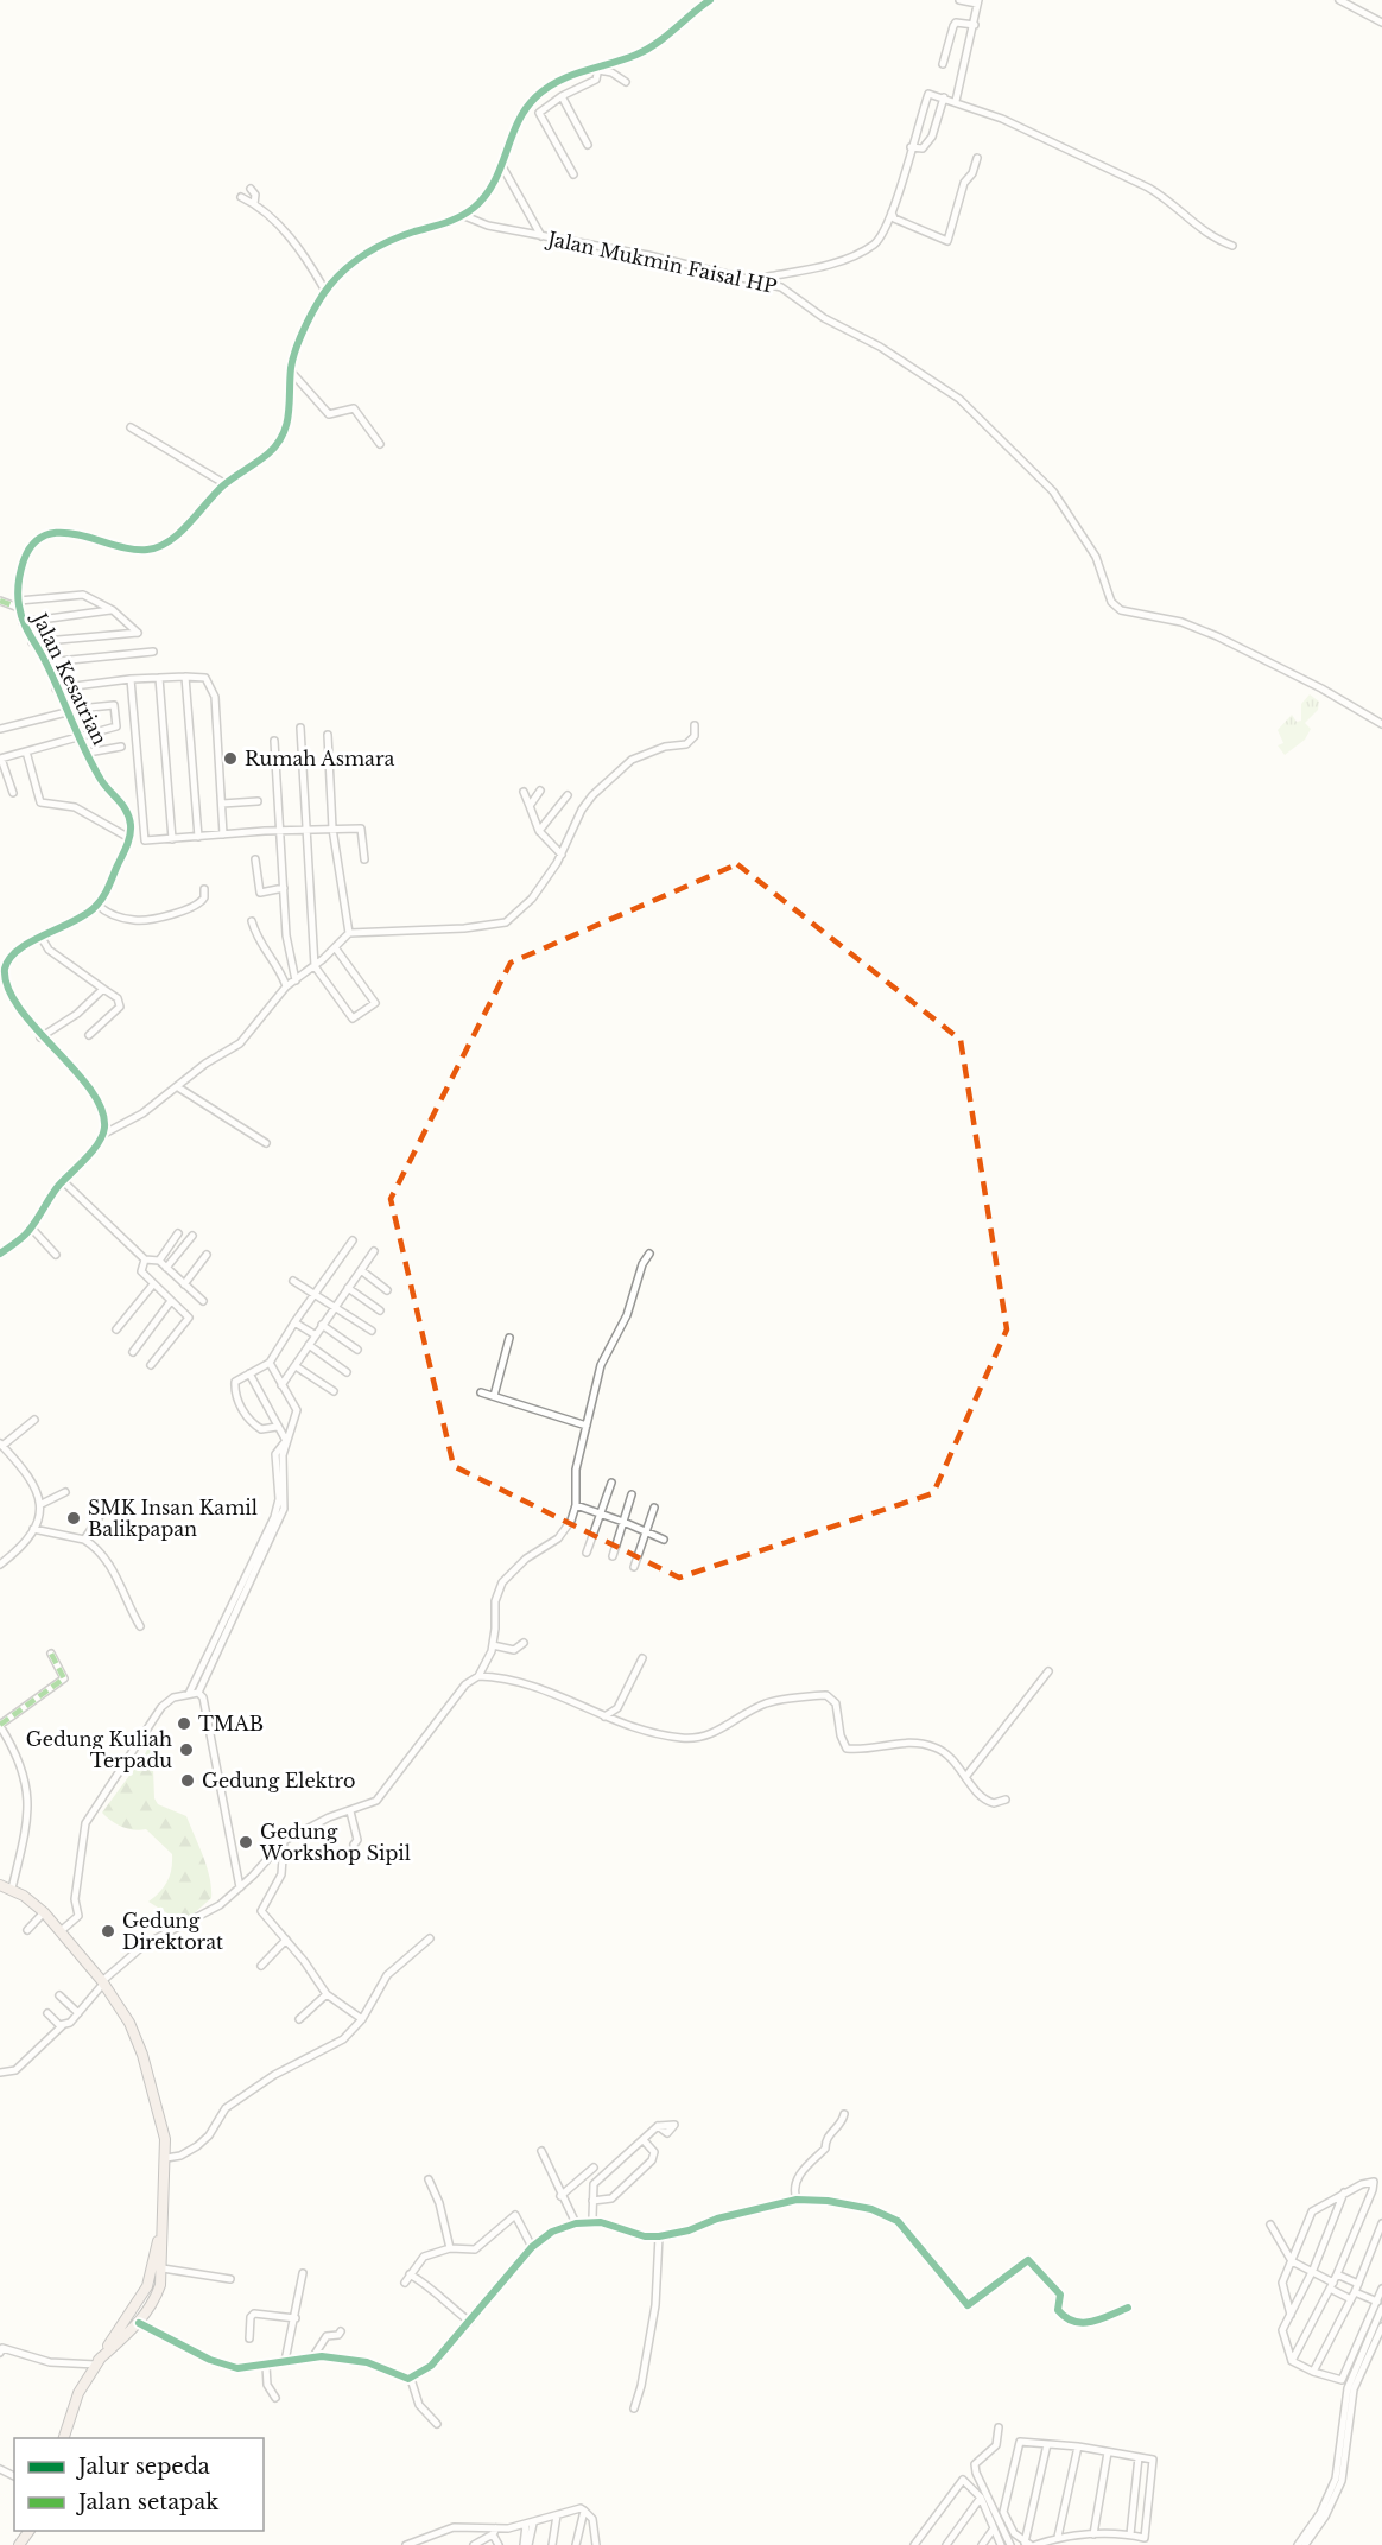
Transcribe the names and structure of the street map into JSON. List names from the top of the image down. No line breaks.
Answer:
{"streets":{"street":["Jalan Mukmin Faisal HP","Jalan Kesatrian"]},"crossings":[["Jalan Mukmin Faisal HP","Jalan Kesatrian"]],"places":["Rumah Asmara","SMK Insan Kamil Balikpapan","TMAB","Gedung Kuliah Terpadu","Gedung Elektro","Gedung Workshop Sipil","Gedung Direktorat"],"legend":["Jalur sepeda","Jalan setapak"]}
